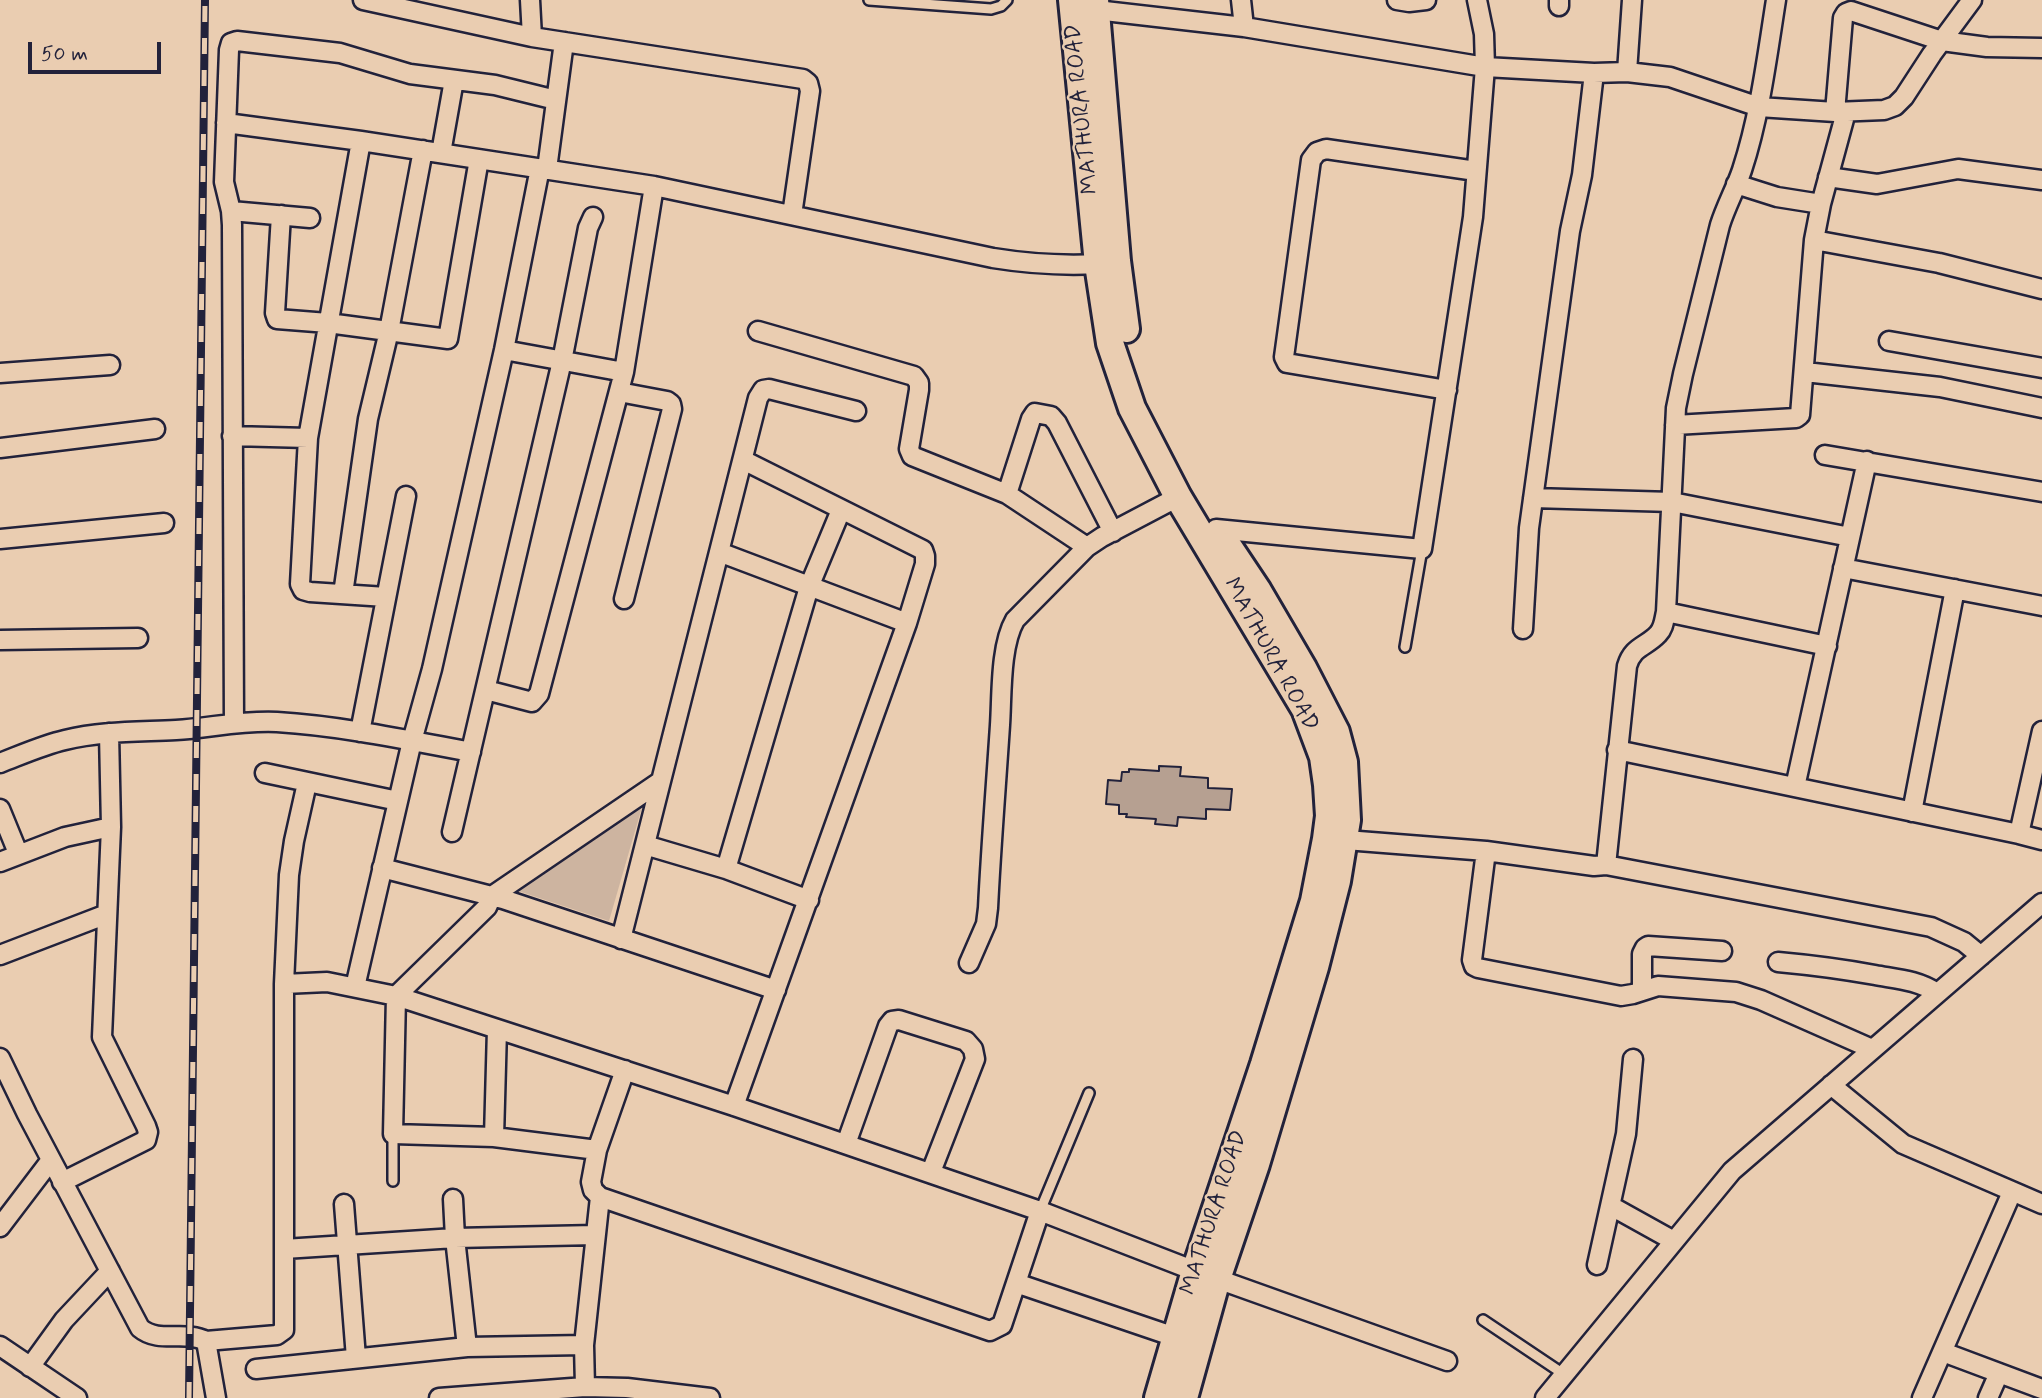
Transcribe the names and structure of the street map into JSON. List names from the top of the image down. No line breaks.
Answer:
{"streets":{"main road":["MATHURA ROAD"]},"scale_bar":"50 m"}
